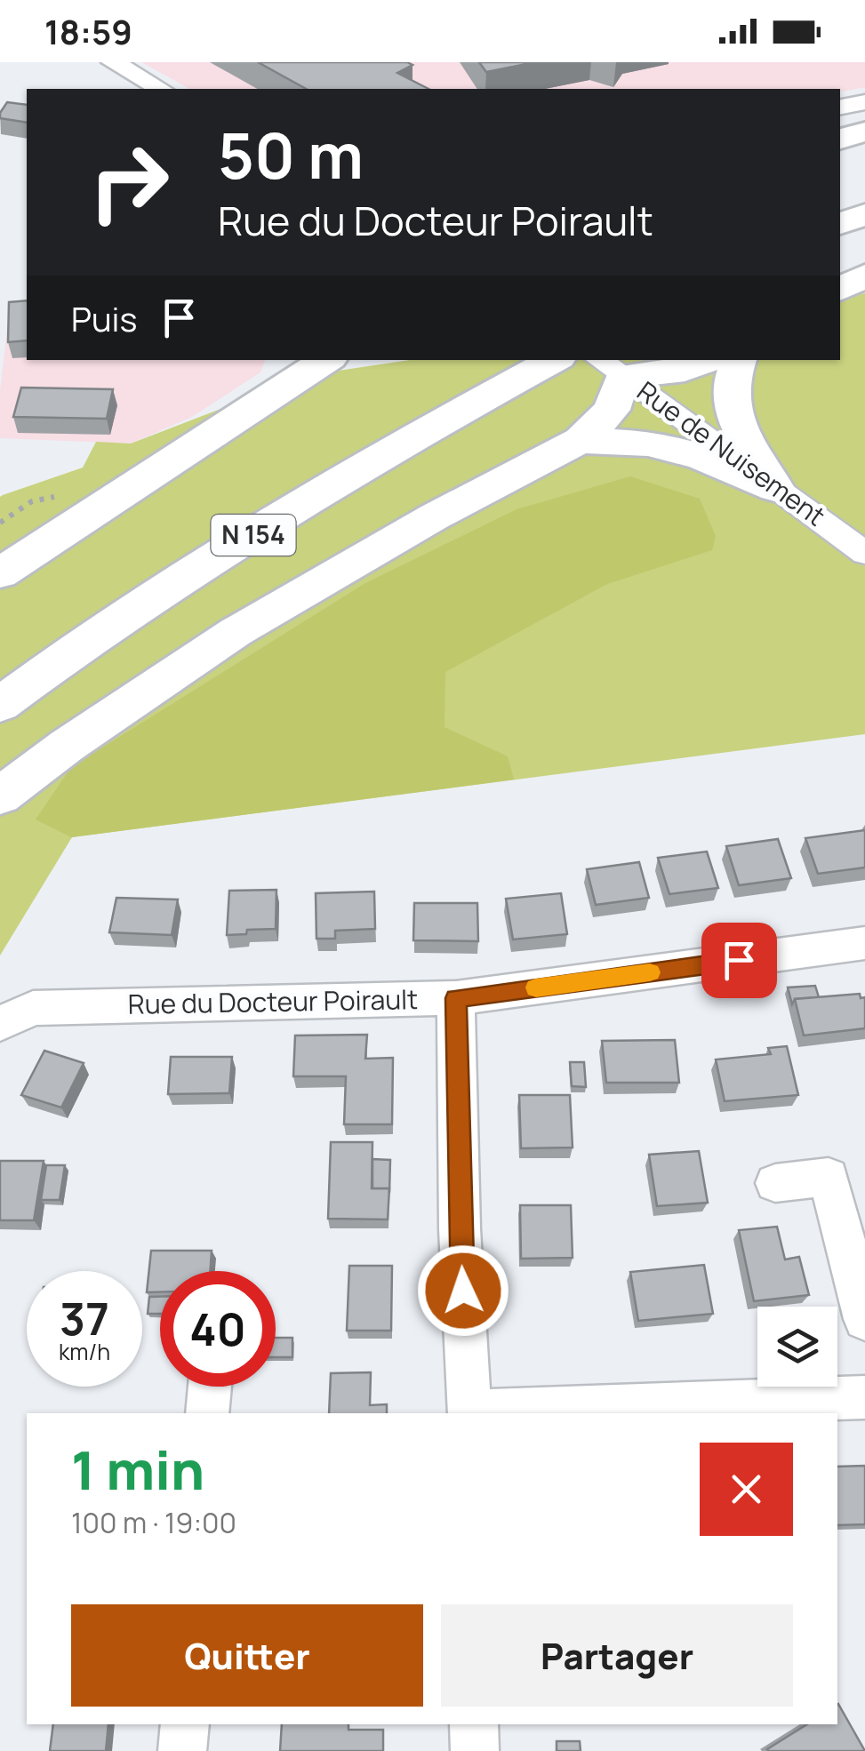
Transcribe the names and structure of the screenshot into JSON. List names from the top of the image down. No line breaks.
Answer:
{"streets":{"main road":["N 154"],"street":["Rue de Nuisement","Rue du Docteur Poirault"]},"page":{"status":"18:59","turn":["50 m","Rue du Docteur Poirault"],"then":"Puis","speed":"37 km/h","limit":"40","heading":["1 min","100 m · 19:00"],"buttons":["Quitter","Partager"]}}
